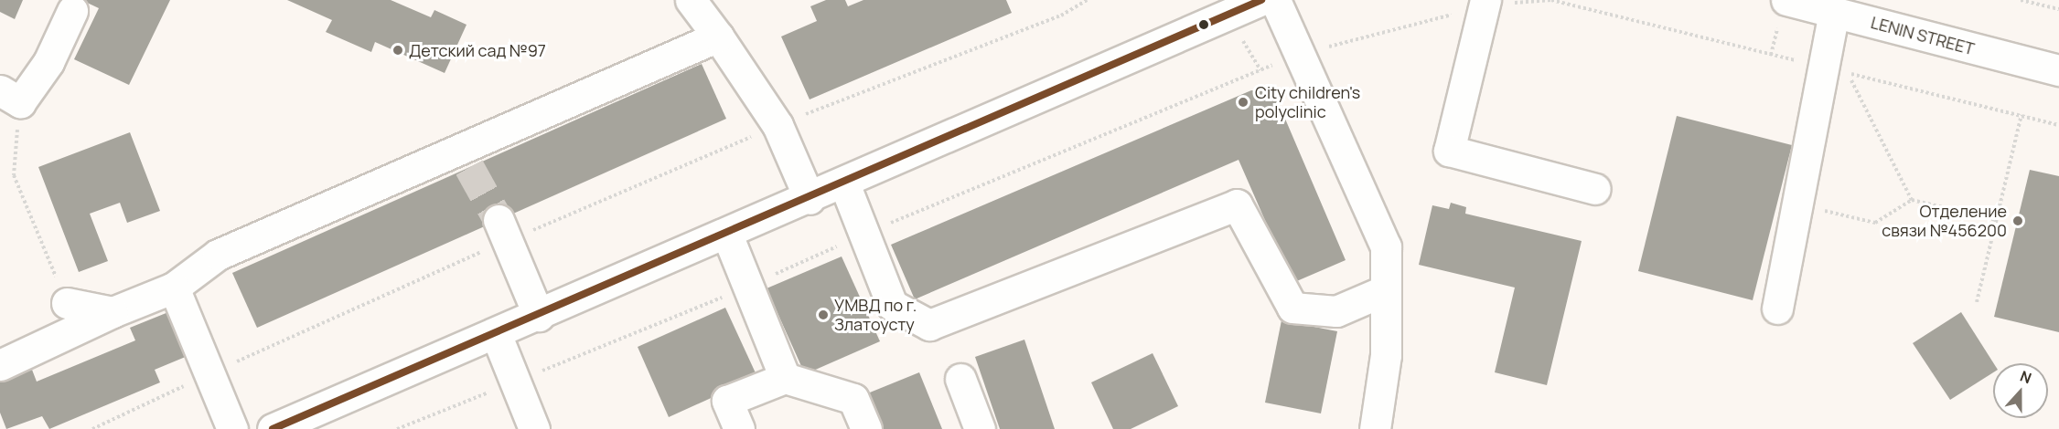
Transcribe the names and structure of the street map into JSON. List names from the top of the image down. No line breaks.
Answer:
{"streets":{"main road":["LENIN STREET"]},"places":["Детский сад №97","City children's polyclinic","Отделение связи №456200","УМВД по г. Златоусту"],"north":"top"}
